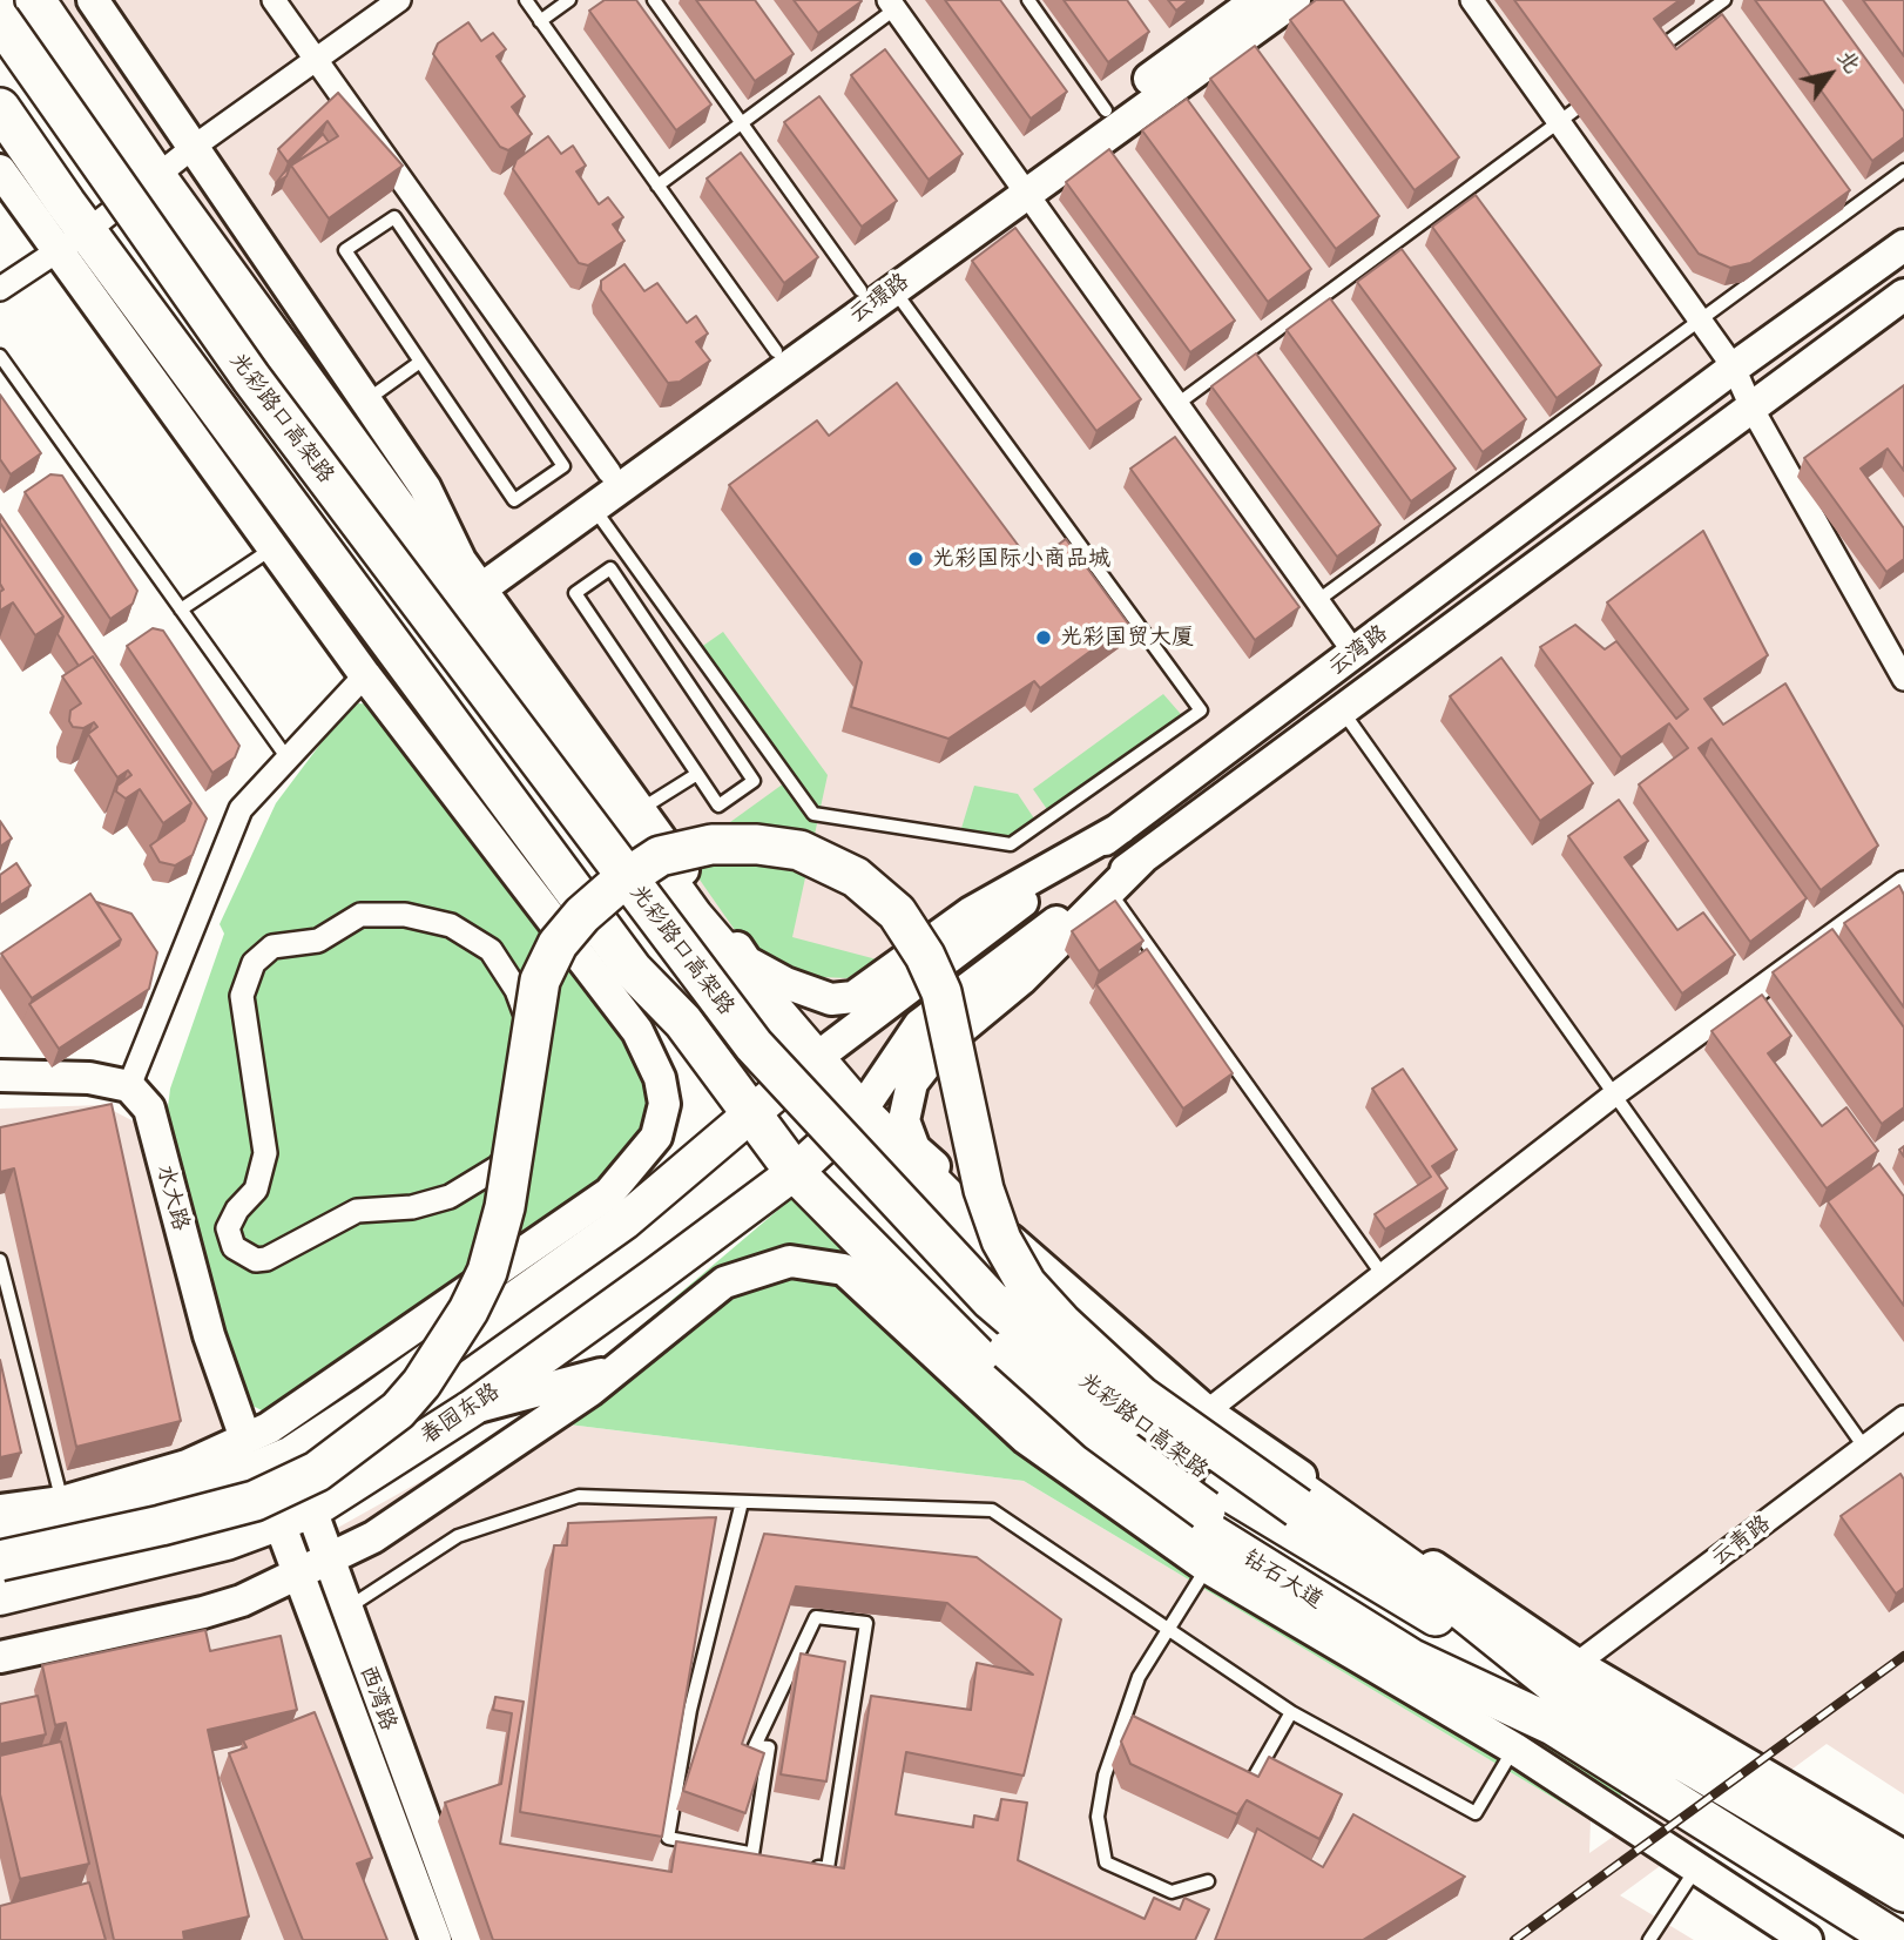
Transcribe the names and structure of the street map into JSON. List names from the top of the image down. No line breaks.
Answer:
{"streets":{"highway":["光彩路口高架路","钻石大道"],"main road":["春园东路"],"street":["云璟路","云湾路","水大路","云青路","西湾路"]},"crossings":[["光彩路口高架路","云青路"],["光彩路口高架路","钻石大道"],["云湾路","春园东路"],["水大路","西湾路"],["春园东路","钻石大道"],["春园东路","西湾路"]],"places":["光彩国际小商品城","光彩国贸大厦"],"north":"top right"}
